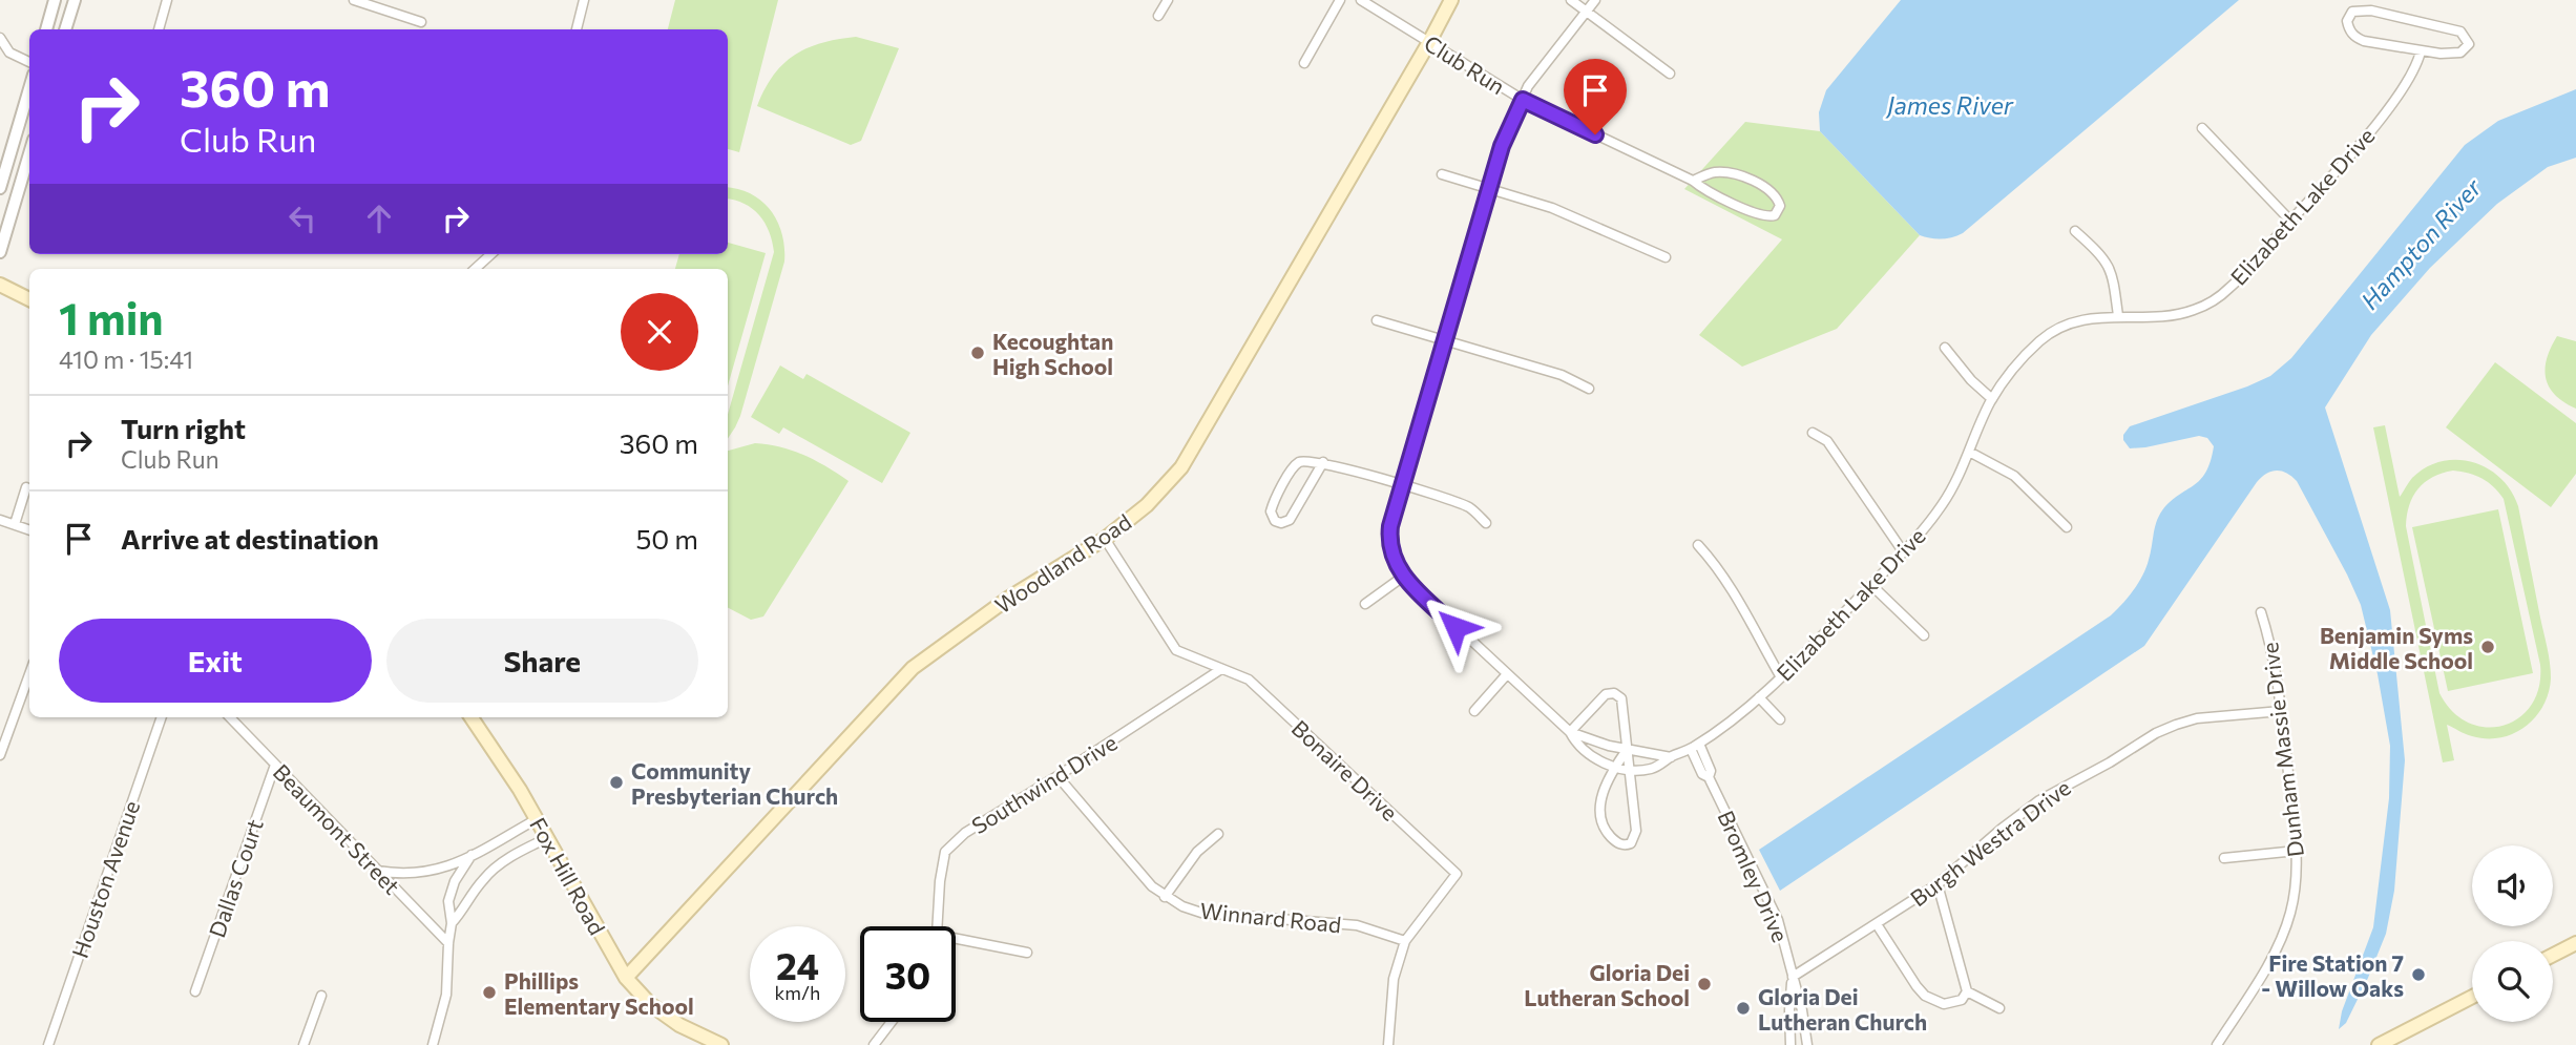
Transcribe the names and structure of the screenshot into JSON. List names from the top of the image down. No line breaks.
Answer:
{"streets":{"main road":["Woodland Road","Fox Hill Road"],"street":["Club Run","Elizabeth Lake Drive","Dunham Massie Drive","Bonaire Drive","Southwind Drive","Beaumont Street","Burgh Westra Drive","Bromley Drive","Dallas Court","Houston Avenue","Winnard Road"]},"crossings":[["Club Run","Elizabeth Lake Drive"],["Club Run","Woodland Road"],["Elizabeth Lake Drive","Bromley Drive"],["Woodland Road","Bonaire Drive"],["Woodland Road","Fox Hill Road"],["Dunham Massie Drive","Burgh Westra Drive"],["Bonaire Drive","Southwind Drive"],["Bonaire Drive","Winnard Road"],["Southwind Drive","Winnard Road"],["Beaumont Street","Dallas Court"],["Burgh Westra Drive","Bromley Drive"]],"water":["James River","Hampton River"],"places":["Kecoughtan High School","Benjamin Syms Middle School","Community Presbyterian Church","Fire Station 7 - Willow Oaks","Gloria Dei Lutheran School","Phillips Elementary School","Gloria Dei Lutheran Church"],"page":{"turn":["360 m","Club Run"],"heading":["1 min","410 m · 15:41"],"list":[{"name":"Turn right","note":"Club Run","value":"360 m"},{"name":"Arrive at destination","value":"50 m"}],"buttons":["Exit","Share"],"speed":"24 km/h","limit":"30"}}
